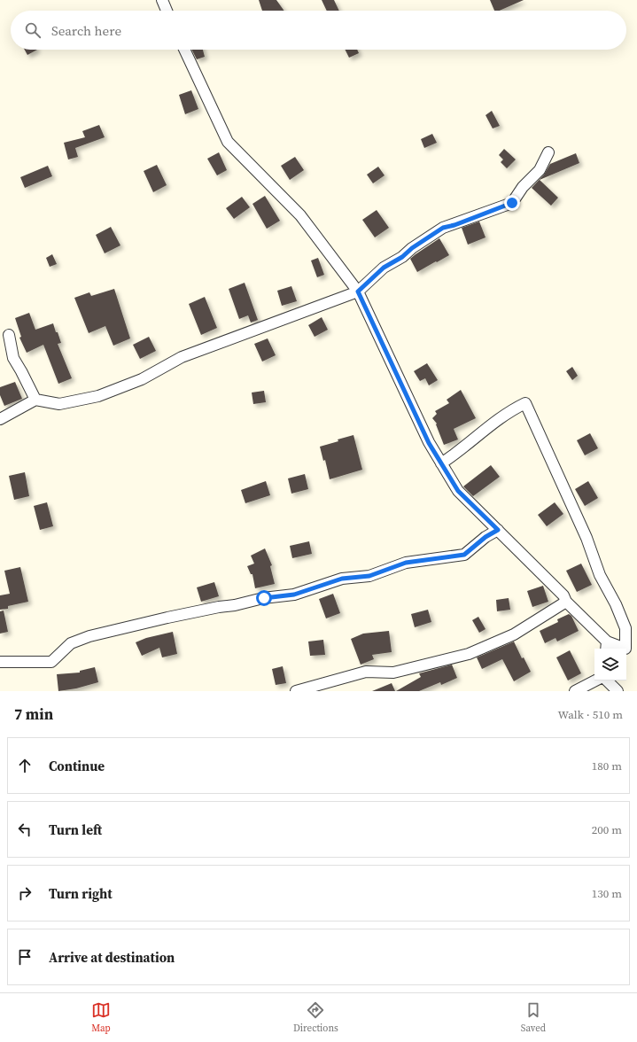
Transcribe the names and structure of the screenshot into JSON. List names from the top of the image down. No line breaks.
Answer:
{"page":{"search":"Search here","heading":["7 min","Walk · 510 m"],"list":[["Continue","180 m"],["Turn left","200 m"],["Turn right","130 m"],"Arrive at destination"],"nav":["Map","Directions","Saved"]}}
